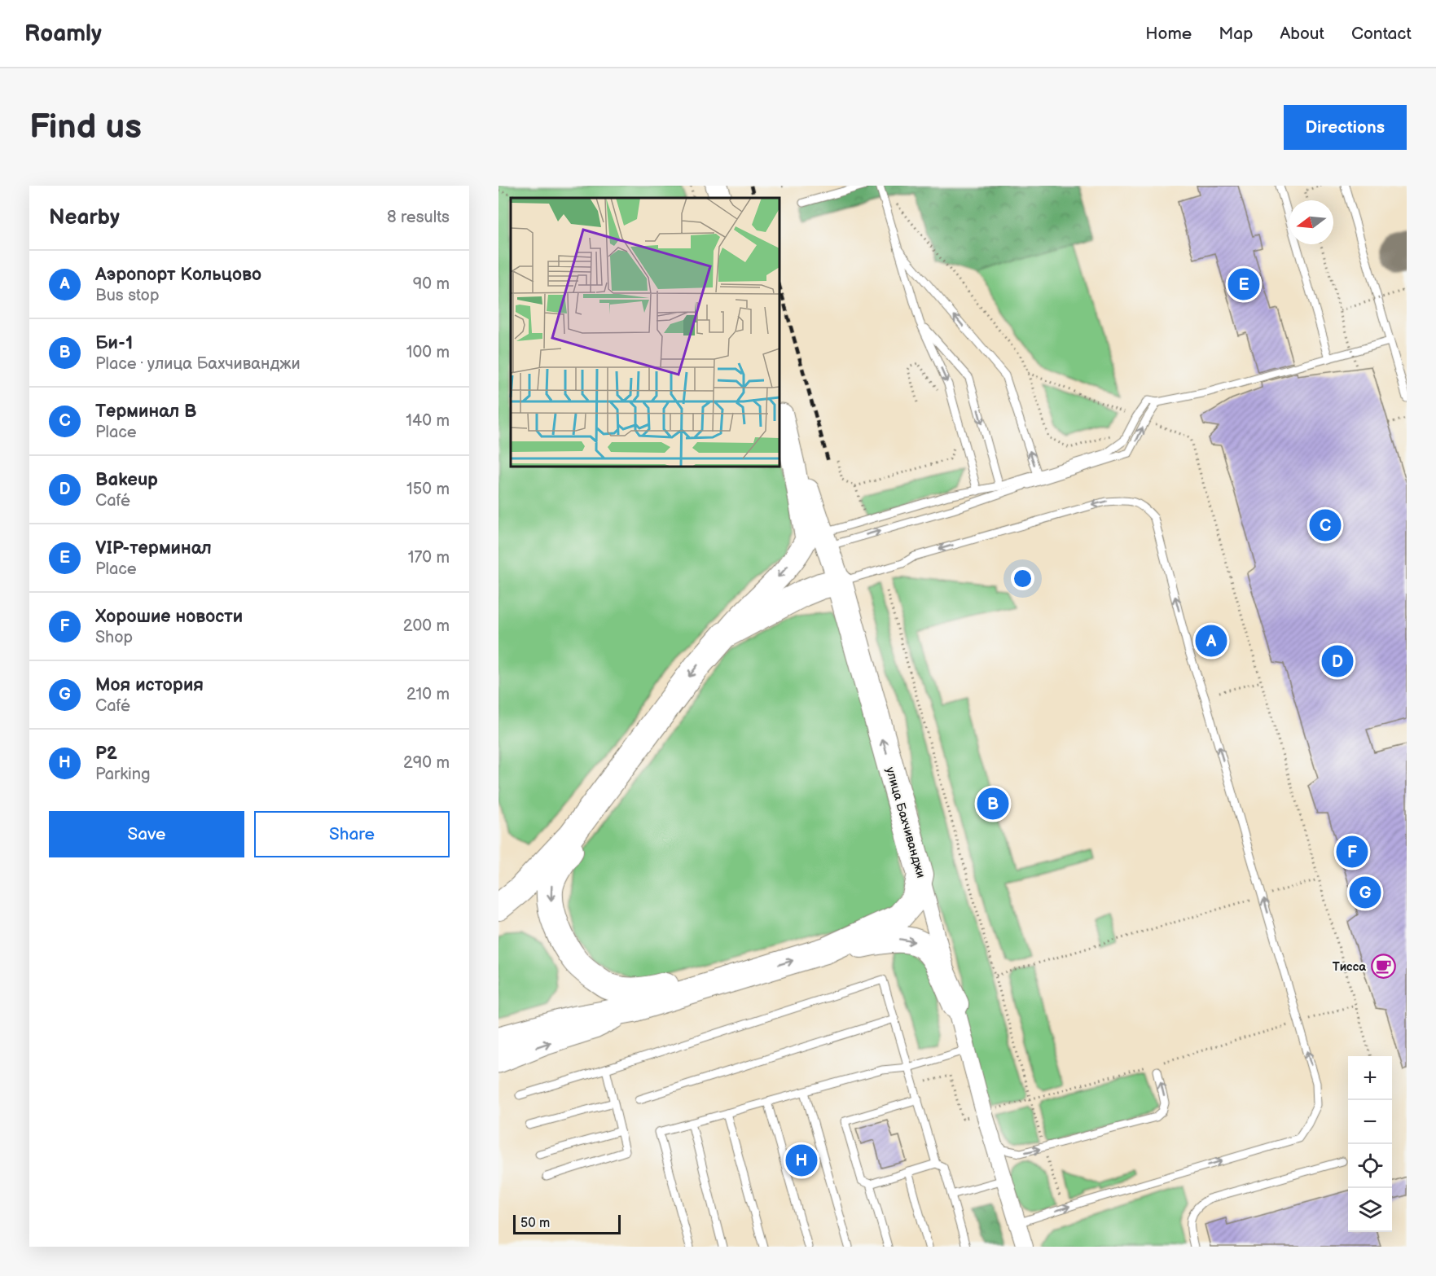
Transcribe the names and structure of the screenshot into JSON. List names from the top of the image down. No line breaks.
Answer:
{"streets":{"highway":["улица Бахчиванджи"]},"places":{"cafe":["Тисса"]},"scale_bar":"50 m","north":"left","page":{"header":"Roamly","nav":["Home","Map","About","Contact"],"buttons":["Directions",["Save","Share"]],"title":"Find us","heading":["Nearby","8 results"],"list":[{"mark":"A","name":"Аэропорт Кольцово","note":"Bus stop","value":"90 m"},{"mark":"B","name":"Би-1","note":"Place · улица Бахчиванджи","value":"100 m"},{"mark":"C","name":"Терминал B","note":"Place","value":"140 m"},{"mark":"D","name":"Bakeup","note":"Café","value":"150 m"},{"mark":"E","name":"VIP-терминал","note":"Place","value":"170 m"},{"mark":"F","name":"Хорошие новости","note":"Shop","value":"200 m"},{"mark":"G","name":"Моя история","note":"Café","value":"210 m"},{"mark":"H","name":"P2","note":"Parking","value":"290 m"}],"pins":["E","C","A","D","B","F","G","H"],"map_buttons":["+","−"],"scale":"50 m"}}
